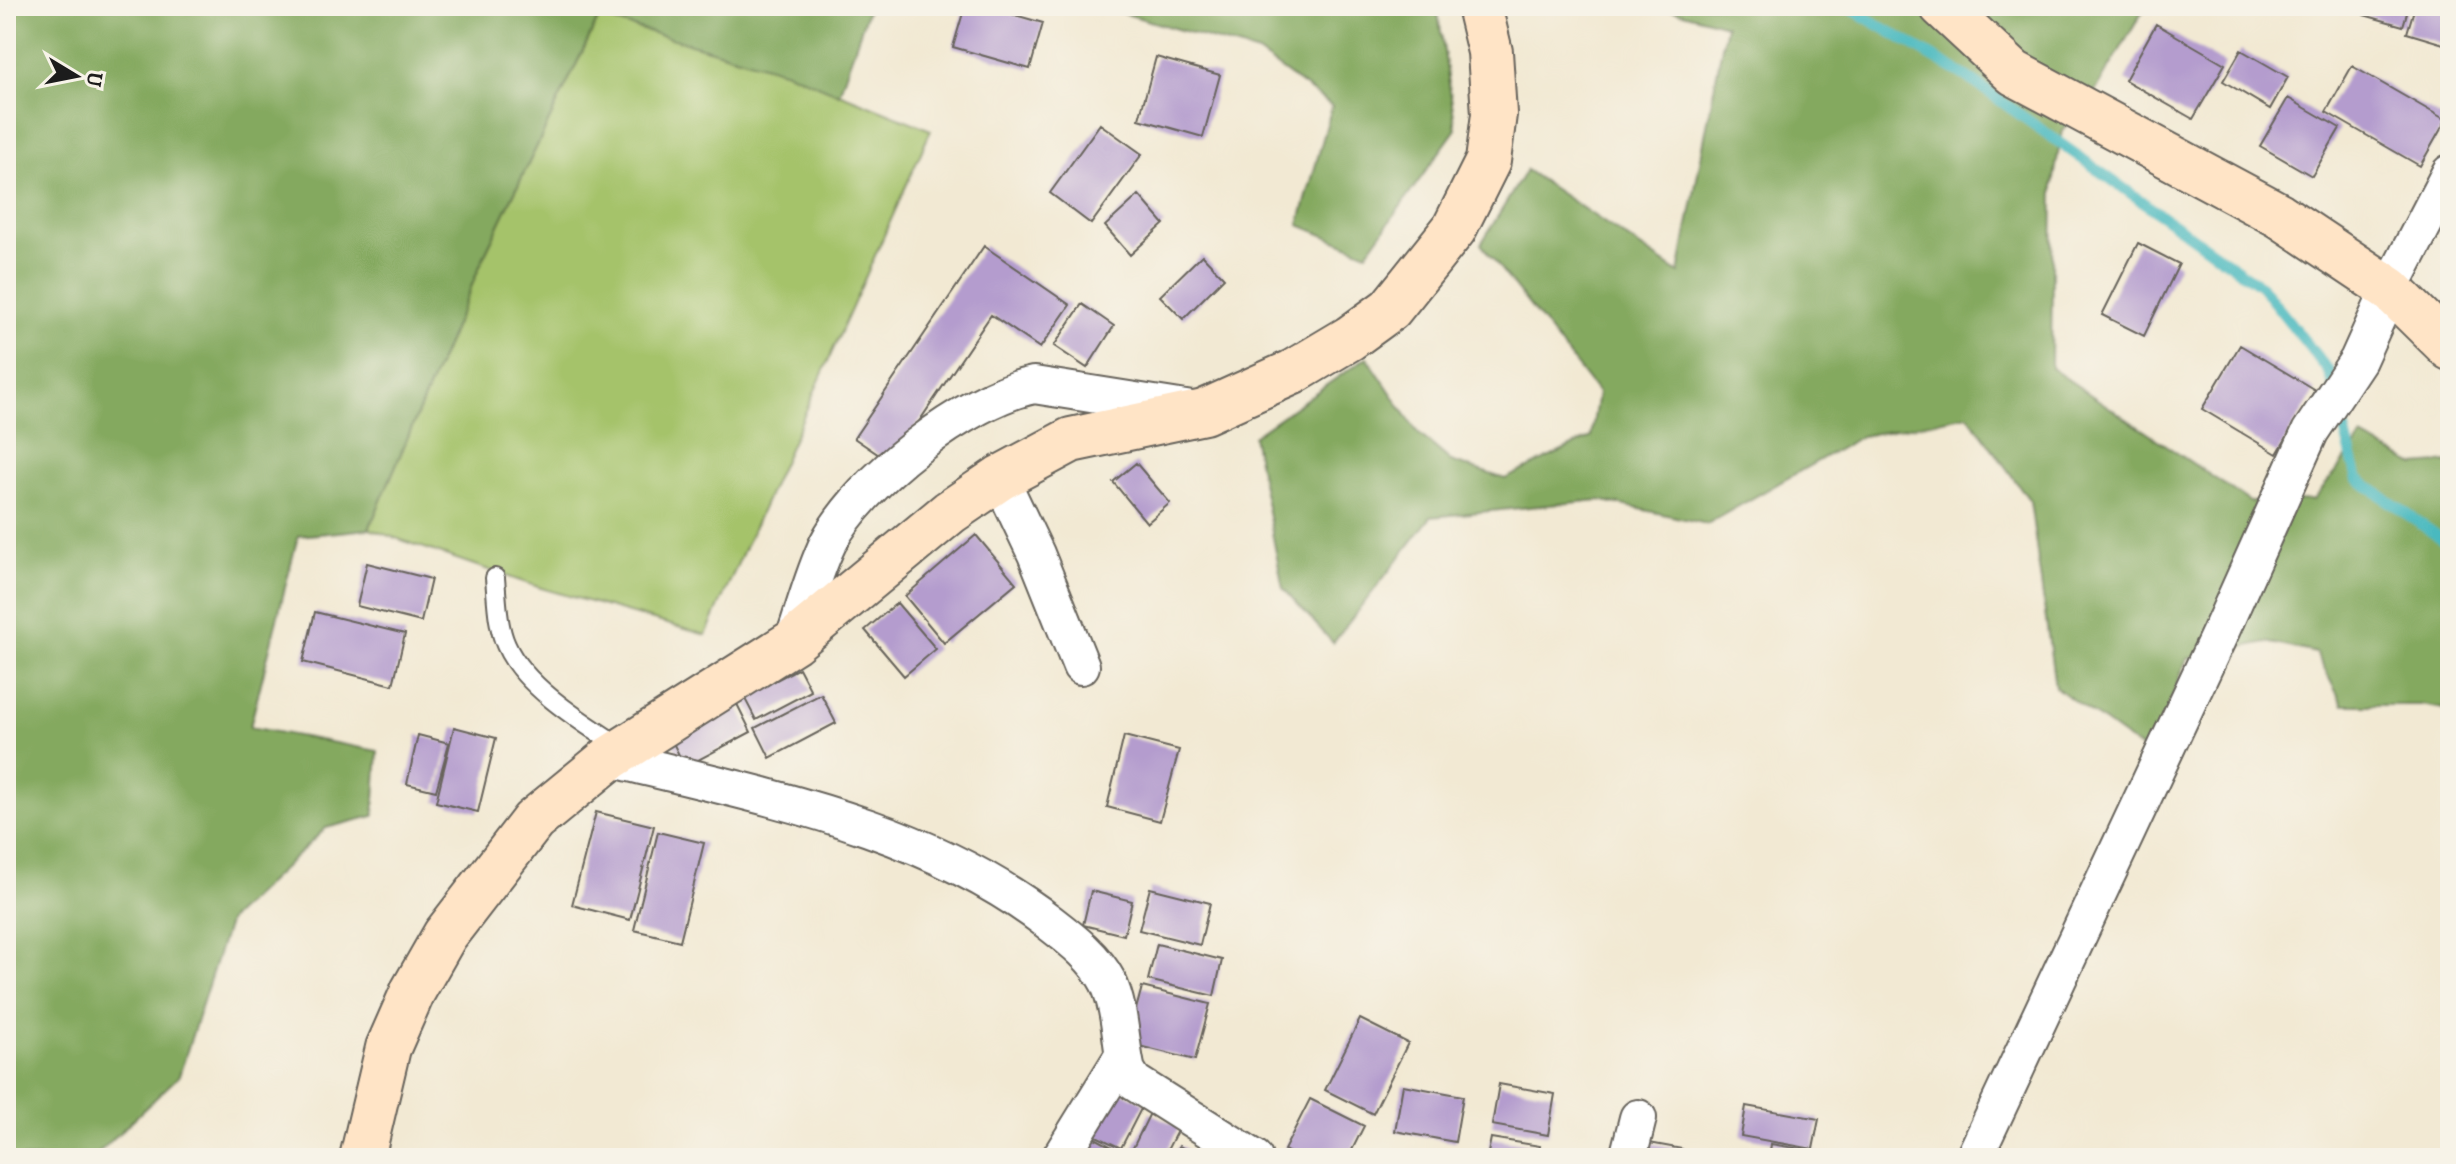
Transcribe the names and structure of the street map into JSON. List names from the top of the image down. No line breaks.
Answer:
{"north":"right"}
